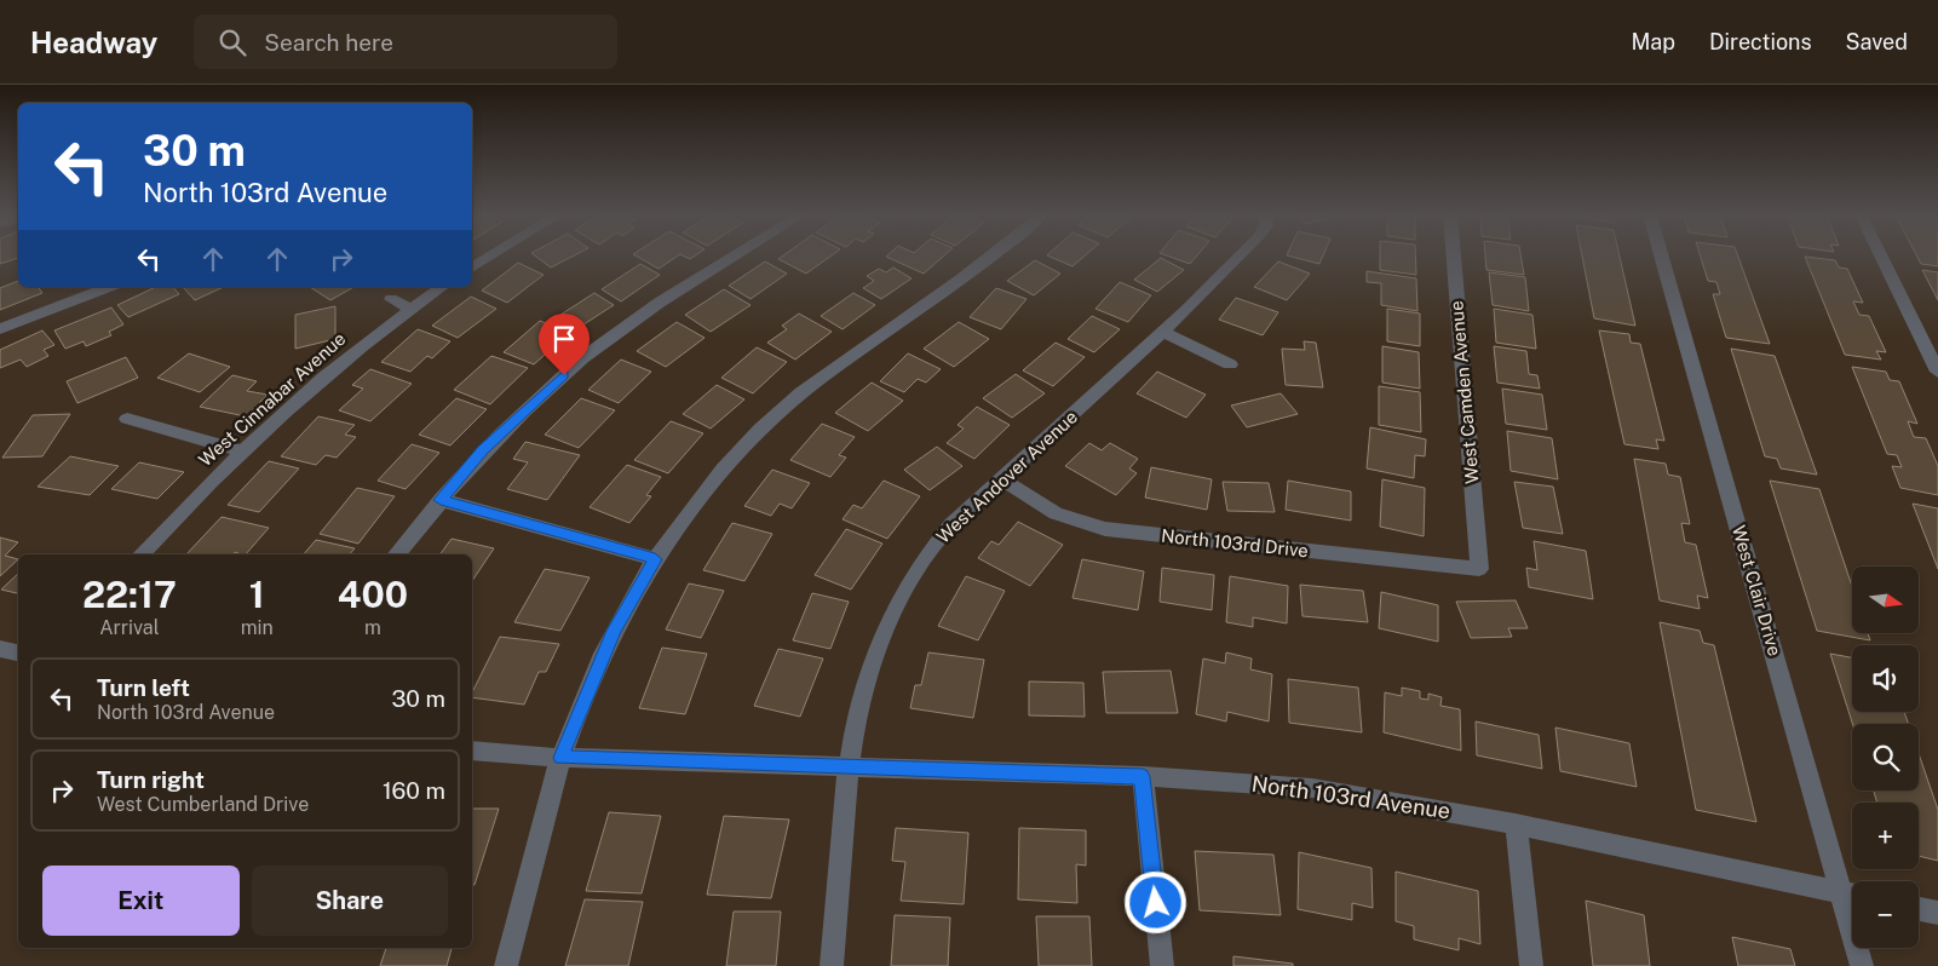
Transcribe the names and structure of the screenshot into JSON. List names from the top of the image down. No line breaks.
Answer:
{"streets":{"street":["West Camden Avenue","West Cinnabar Avenue","West Andover Avenue","North 103rd Drive","West Clair Drive","North 103rd Avenue"]},"crossings":[["West Camden Avenue","North 103rd Drive"],["West Andover Avenue","North 103rd Drive"],["West Andover Avenue","North 103rd Avenue"],["West Clair Drive","North 103rd Avenue"]],"north":"right","page":{"header":"Headway","search":"Search here","nav":["Map","Directions","Saved"],"turn":["30 m","North 103rd Avenue"],"eta":["22:17","Arrival","1","min","400","m"],"map_buttons":["+","−"],"list":[{"name":"Turn left","note":"North 103rd Avenue","value":"30 m"},{"name":"Turn right","note":"West Cumberland Drive","value":"160 m"}],"buttons":["Exit","Share"]}}
